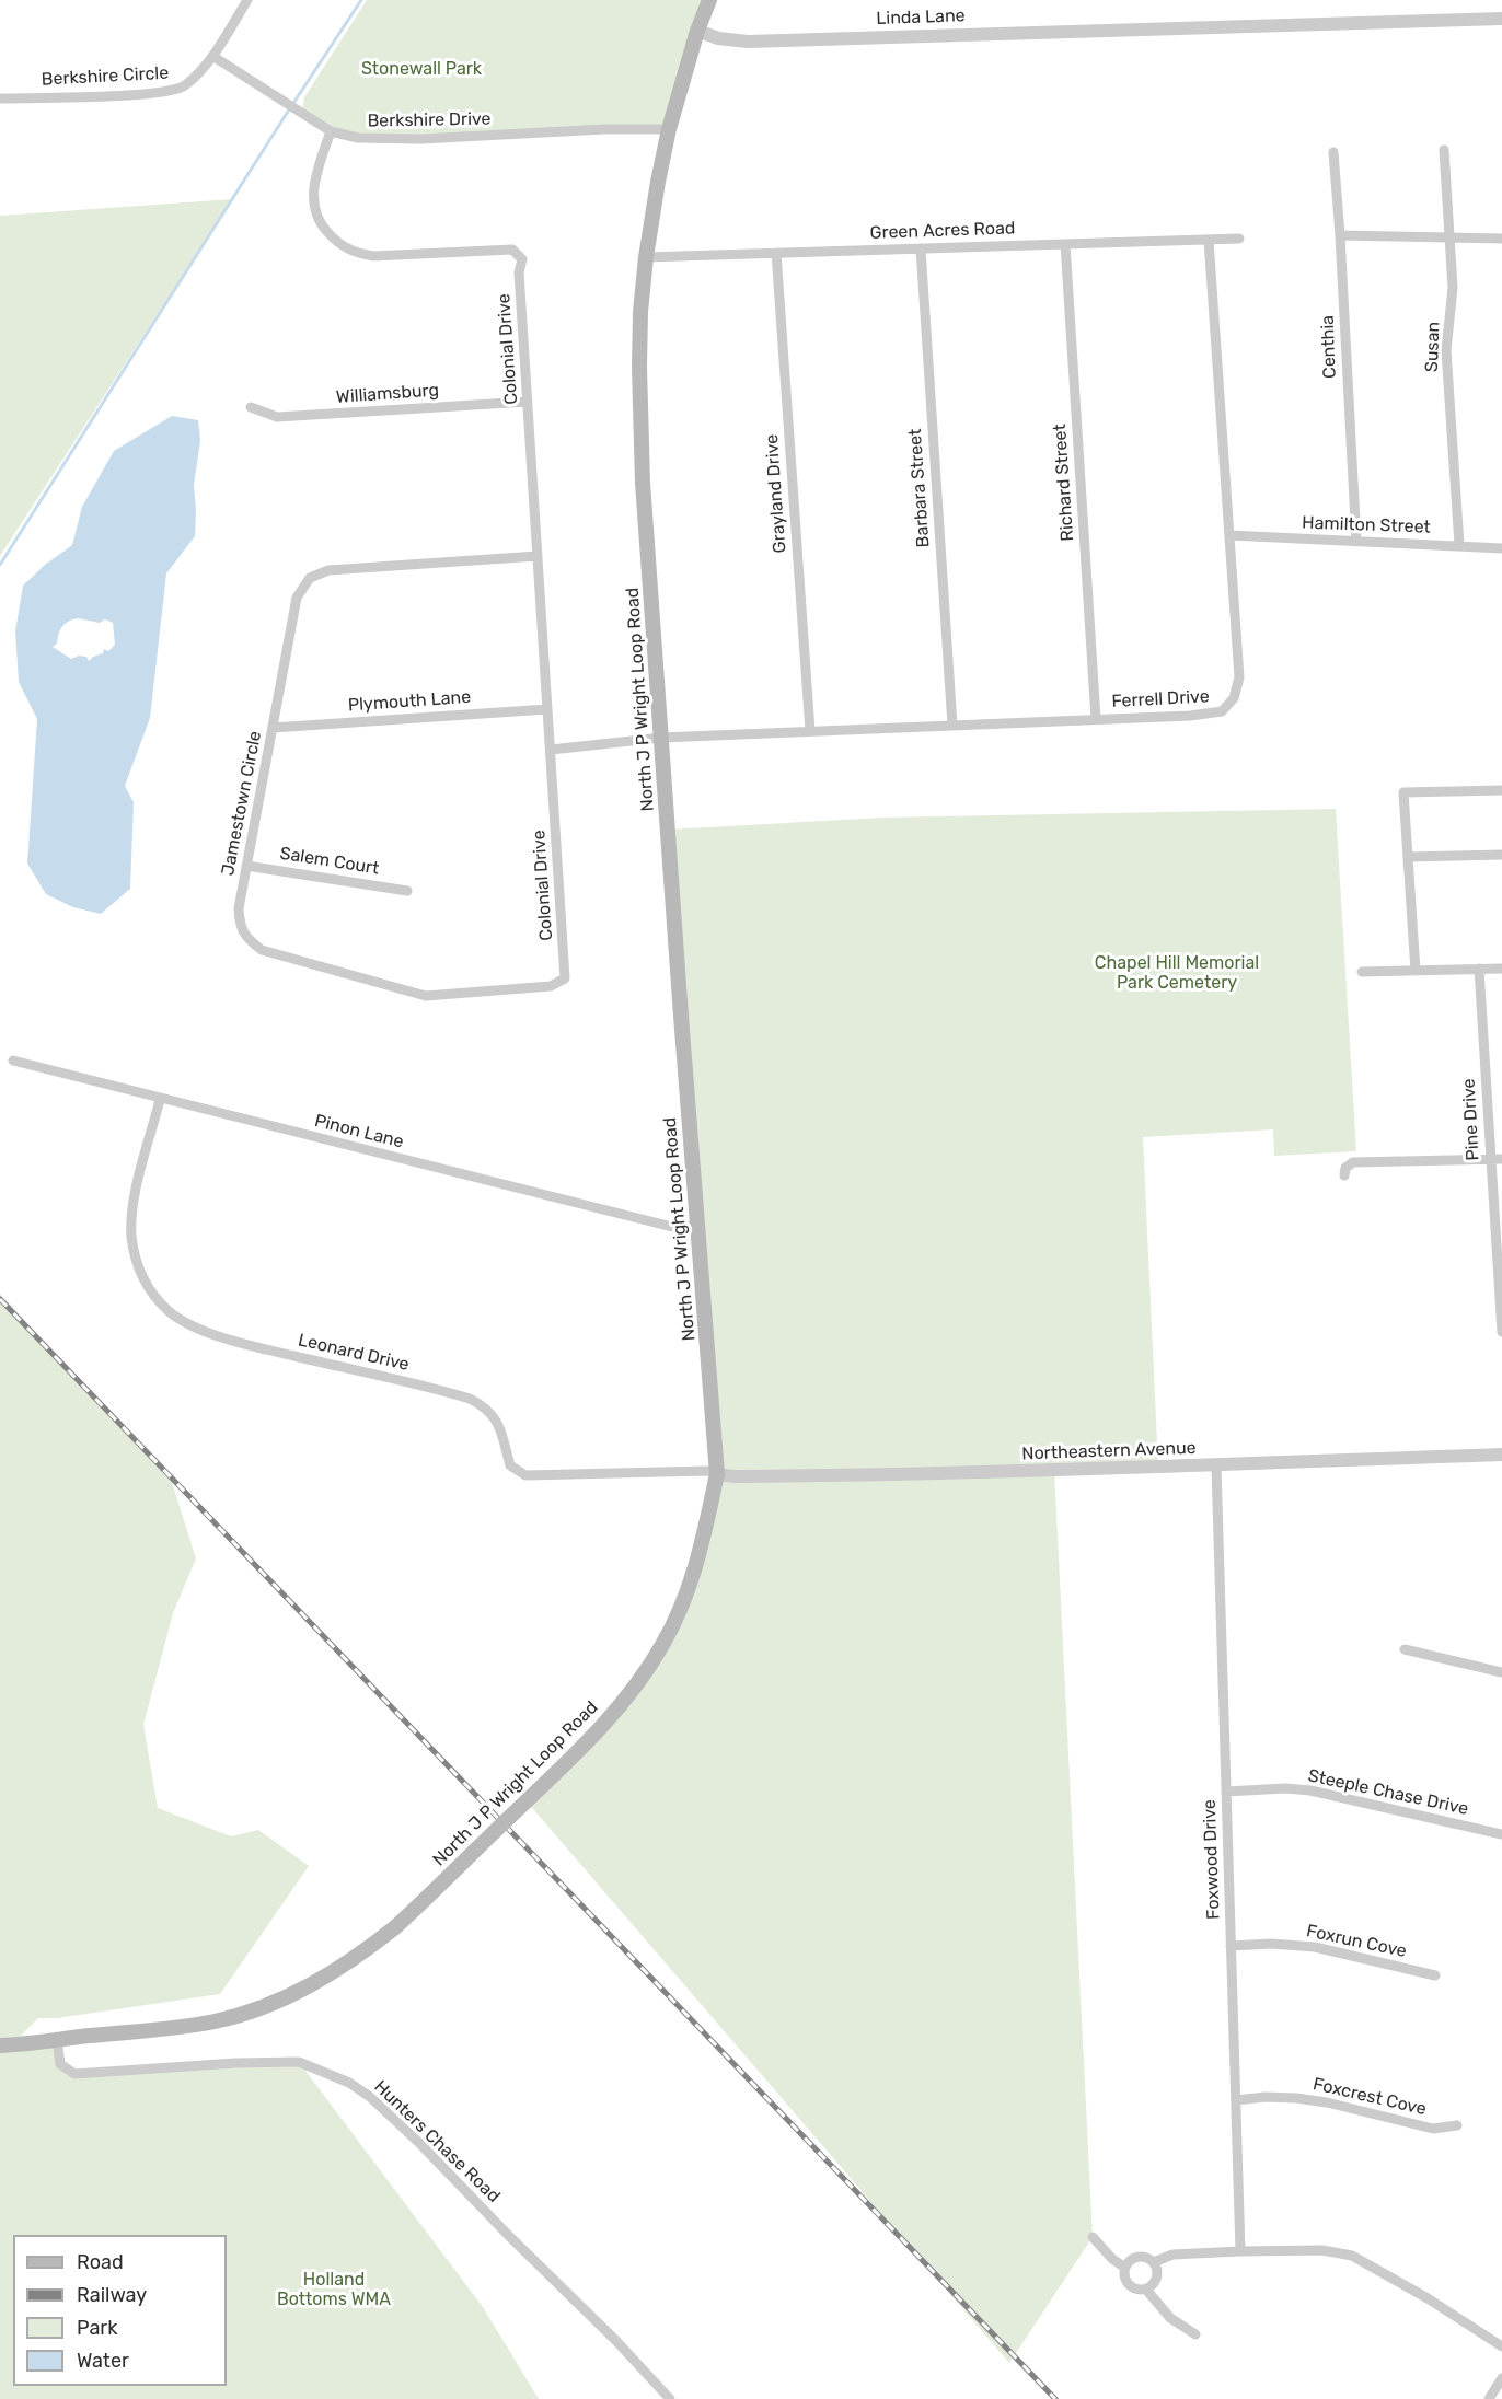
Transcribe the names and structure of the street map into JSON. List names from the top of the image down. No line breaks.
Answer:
{"streets":{"main road":["North J P Wright Loop Road"],"street":["Linda Lane","Berkshire Circle","Berkshire Drive","Green Acres Road","Centhia","Susan","Colonial Drive","Williamsburg","Richard Street","Barbara Street","Grayland Drive","Hamilton Street","Ferrell Drive","Plymouth Lane","Jamestown Circle","Salem Court","Pine Drive","Pinon Lane","Leonard Drive","Northeastern Avenue","Steeple Chase Drive","Foxwood Drive","Foxrun Cove","Foxcrest Cove","Hunters Chase Road"]},"crossings":[["Linda Lane","North J P Wright Loop Road"],["Berkshire Circle","Berkshire Drive"],["Berkshire Drive","Colonial Drive"],["Berkshire Drive","North J P Wright Loop Road"],["Green Acres Road","Richard Street"],["Green Acres Road","Barbara Street"],["Green Acres Road","Grayland Drive"],["Green Acres Road","North J P Wright Loop Road"],["Green Acres Road","Ferrell Drive"],["Centhia","Hamilton Street"],["Susan","Hamilton Street"],["Colonial Drive","Williamsburg"],["Colonial Drive","Plymouth Lane"],["Colonial Drive","Jamestown Circle"],["Richard Street","Ferrell Drive"],["Barbara Street","Ferrell Drive"],["Grayland Drive","Ferrell Drive"],["Hamilton Street","Ferrell Drive"],["North J P Wright Loop Road","Ferrell Drive"],["North J P Wright Loop Road","Pinon Lane"],["North J P Wright Loop Road","Leonard Drive"],["North J P Wright Loop Road","Northeastern Avenue"],["North J P Wright Loop Road","Hunters Chase Road"],["Plymouth Lane","Jamestown Circle"],["Jamestown Circle","Salem Court"],["Pinon Lane","Leonard Drive"],["Leonard Drive","Northeastern Avenue"],["Northeastern Avenue","Foxwood Drive"],["Steeple Chase Drive","Foxwood Drive"],["Foxwood Drive","Foxrun Cove"],["Foxwood Drive","Foxcrest Cove"]],"parks":["Stonewall Park","Chapel Hill Memorial Park Cemetery","Holland Bottoms WMA"],"legend":["Road","Railway","Park","Water"]}
